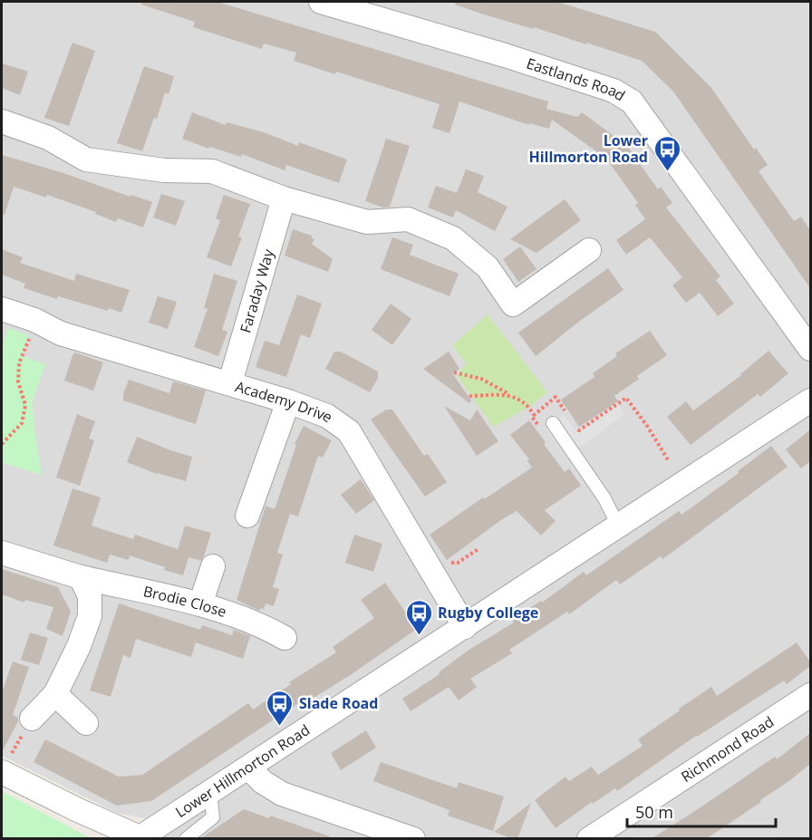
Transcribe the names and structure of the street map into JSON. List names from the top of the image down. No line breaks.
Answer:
{"streets":{"street":["Eastlands Road","Faraday Way","Academy Drive","Brodie Close","Richmond Road","Lower Hillmorton Road"]},"crossings":[["Faraday Way","Academy Drive"],["Academy Drive","Lower Hillmorton Road"]],"places":{"bus stop":["Lower Hillmorton Road","Rugby College","Slade Road"]},"scale_bar":"50 m"}
